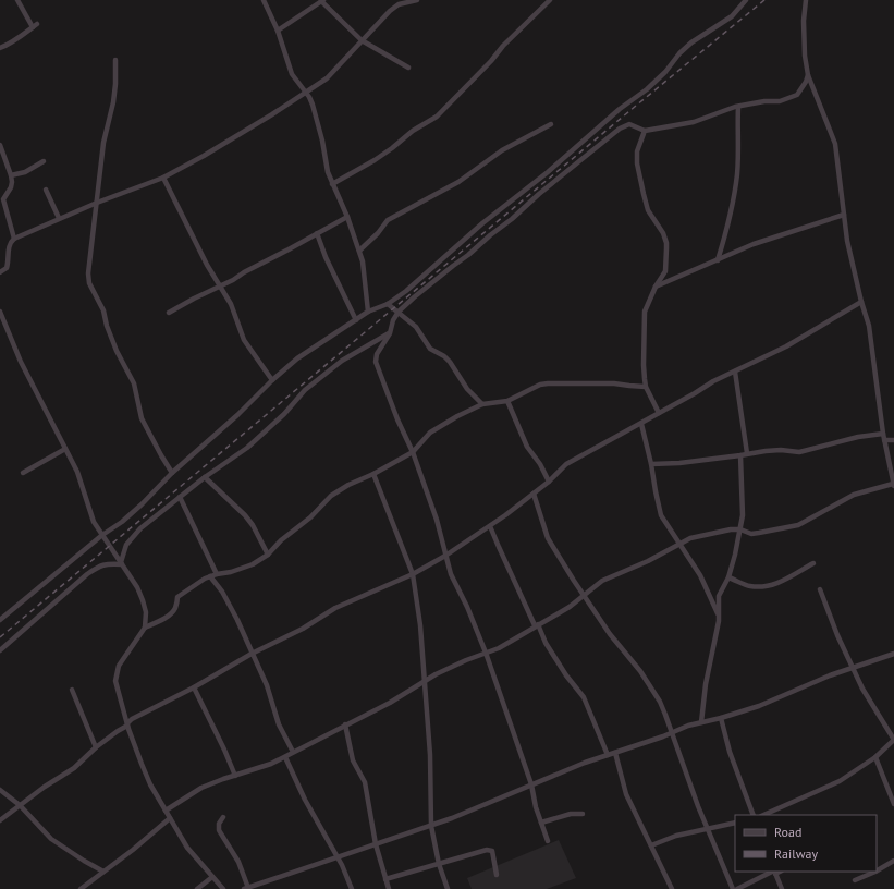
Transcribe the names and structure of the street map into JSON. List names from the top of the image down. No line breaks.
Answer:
{"legend":["Road","Railway"]}
